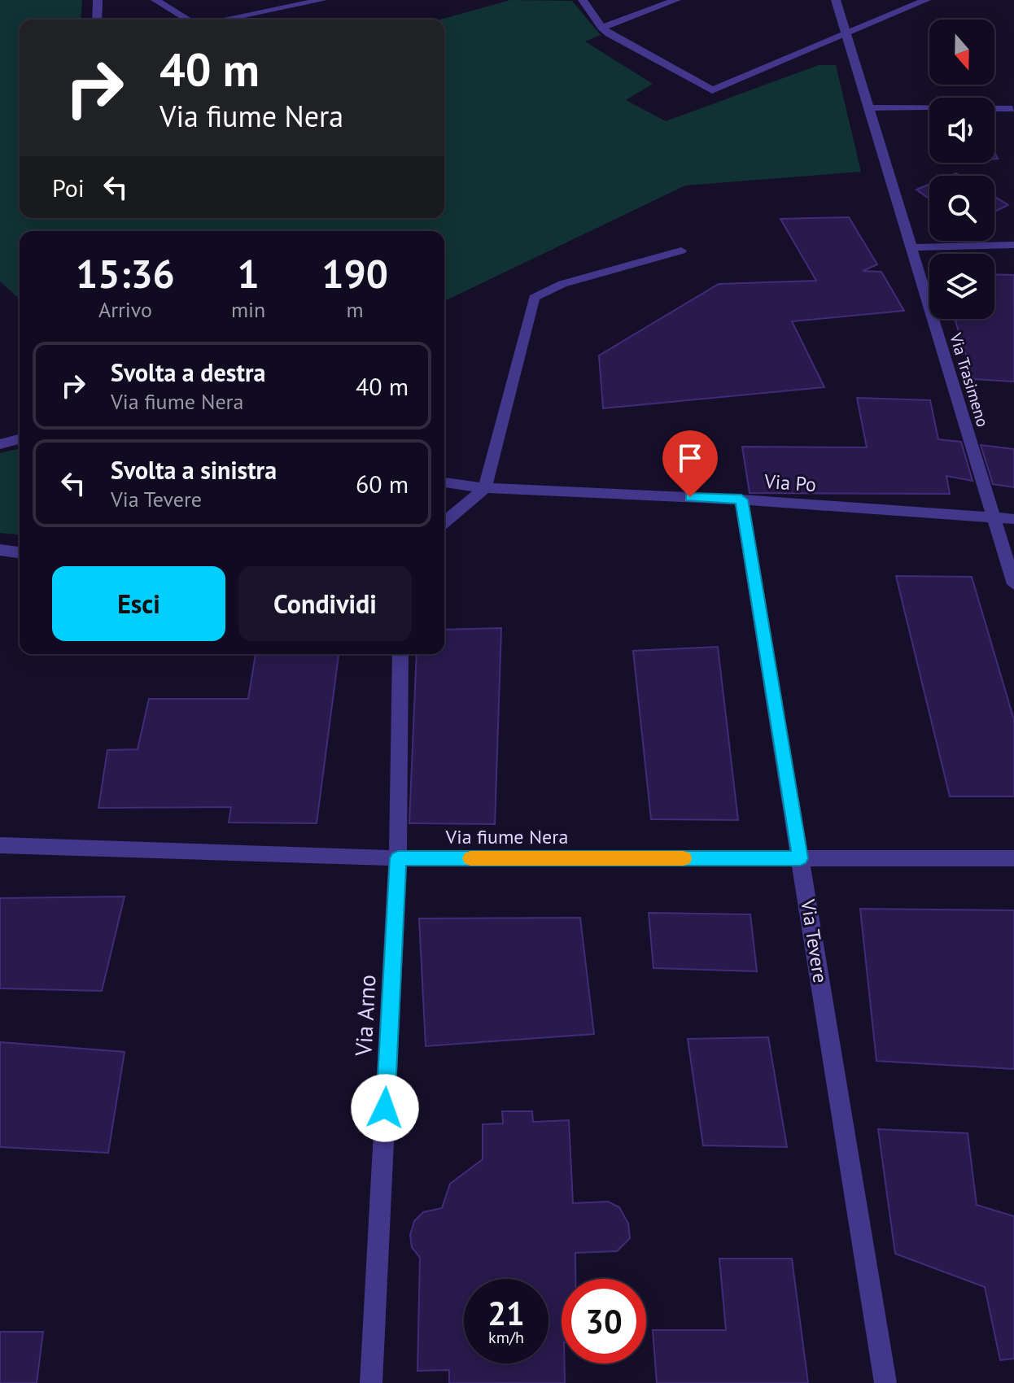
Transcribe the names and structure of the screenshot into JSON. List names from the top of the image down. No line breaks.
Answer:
{"streets":{"street":["Via Trasimeno","Via Po","Via fiume Nera","Via Tevere","Via Arno"]},"crossings":[["Via Trasimeno","Via Po"],["Via Po","Via Tevere"],["Via fiume Nera","Via Tevere"],["Via fiume Nera","Via Arno"]],"north":"bottom","page":{"turn":["40 m","Via fiume Nera"],"then":"Poi","eta":["15:36","Arrivo","1","min","190","m"],"list":[{"name":"Svolta a destra","note":"Via fiume Nera","value":"40 m"},{"name":"Svolta a sinistra","note":"Via Tevere","value":"60 m"}],"buttons":["Esci","Condividi"],"speed":"21 km/h","limit":"30"}}
